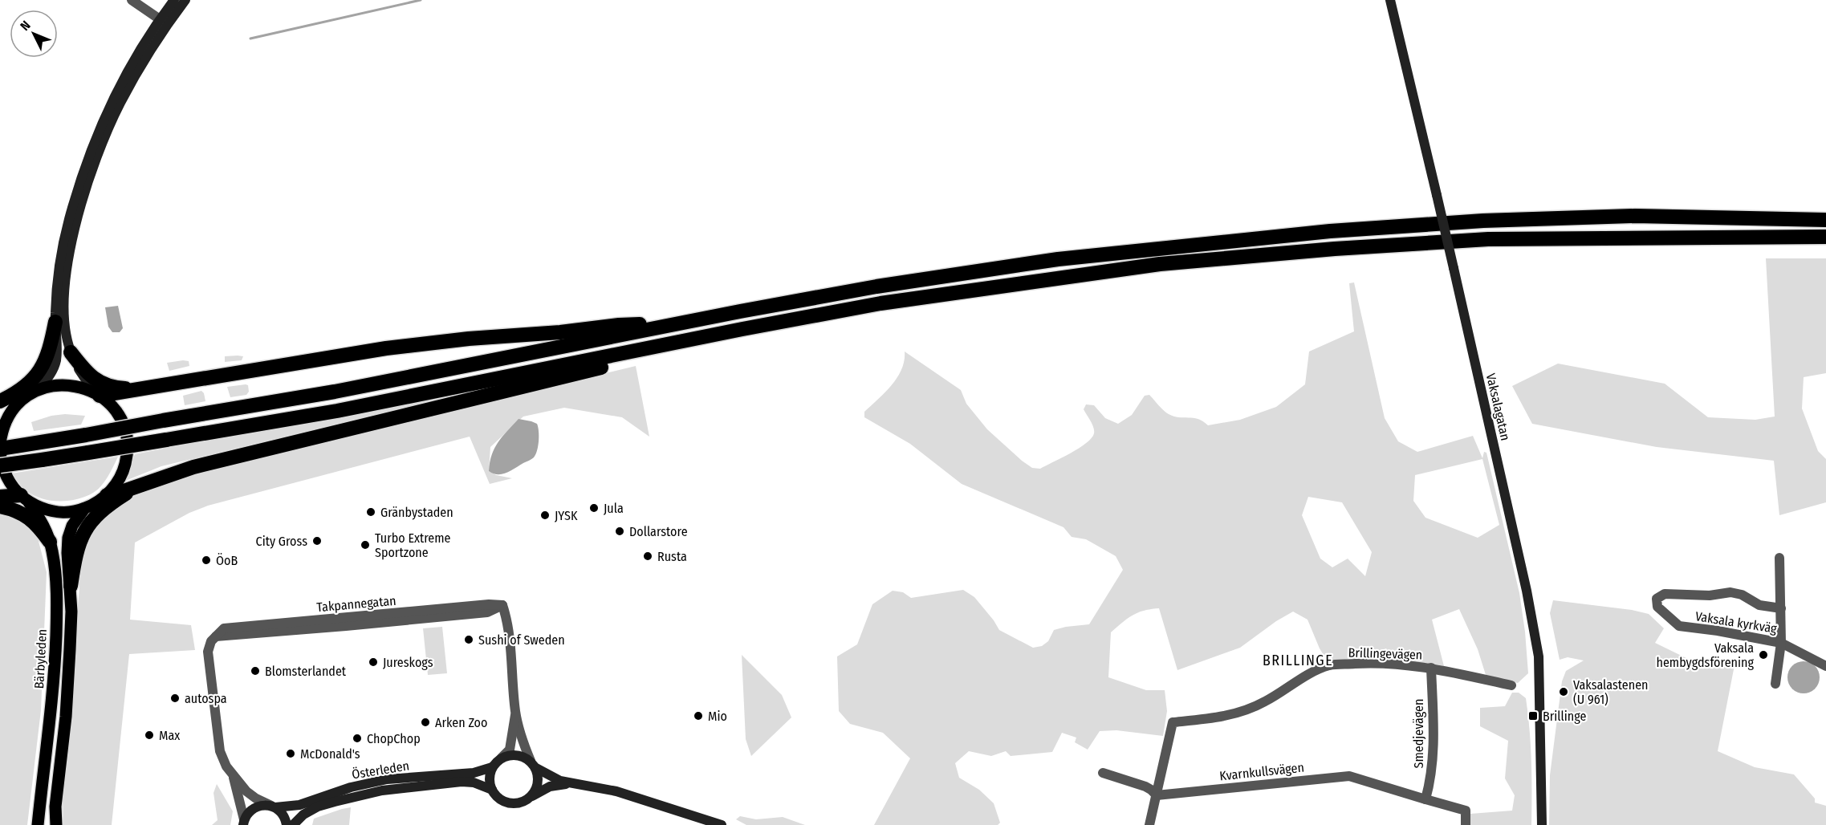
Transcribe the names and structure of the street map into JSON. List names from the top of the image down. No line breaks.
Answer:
{"streets":{"main road":["Vaksalagatan","Bärbyleden","Österleden"],"street":["Takpannegatan","Vaksala kyrkväg","Brillingevägen","Smedjevägen","Kvarnkullsvägen"]},"crossings":[["Takpannegatan","Österleden"],["Brillingevägen","Smedjevägen"],["Brillingevägen","Kvarnkullsvägen"],["Smedjevägen","Kvarnkullsvägen"]],"districts":["BRILLINGE"],"places":{"other":["Jula","Gränbystaden","JYSK","Dollarstore","City Gross","Turbo Extreme Sportzone","Rusta","ÖoB","Sushi of Sweden","Vaksala hembygdsförening","Jureskogs","Blomsterlandet","Vaksalastenen (U 961)","autospa","Mio","Arken Zoo","Max","ChopChop","McDonald's"],"transit":["Brillinge"]},"north":"top left"}
